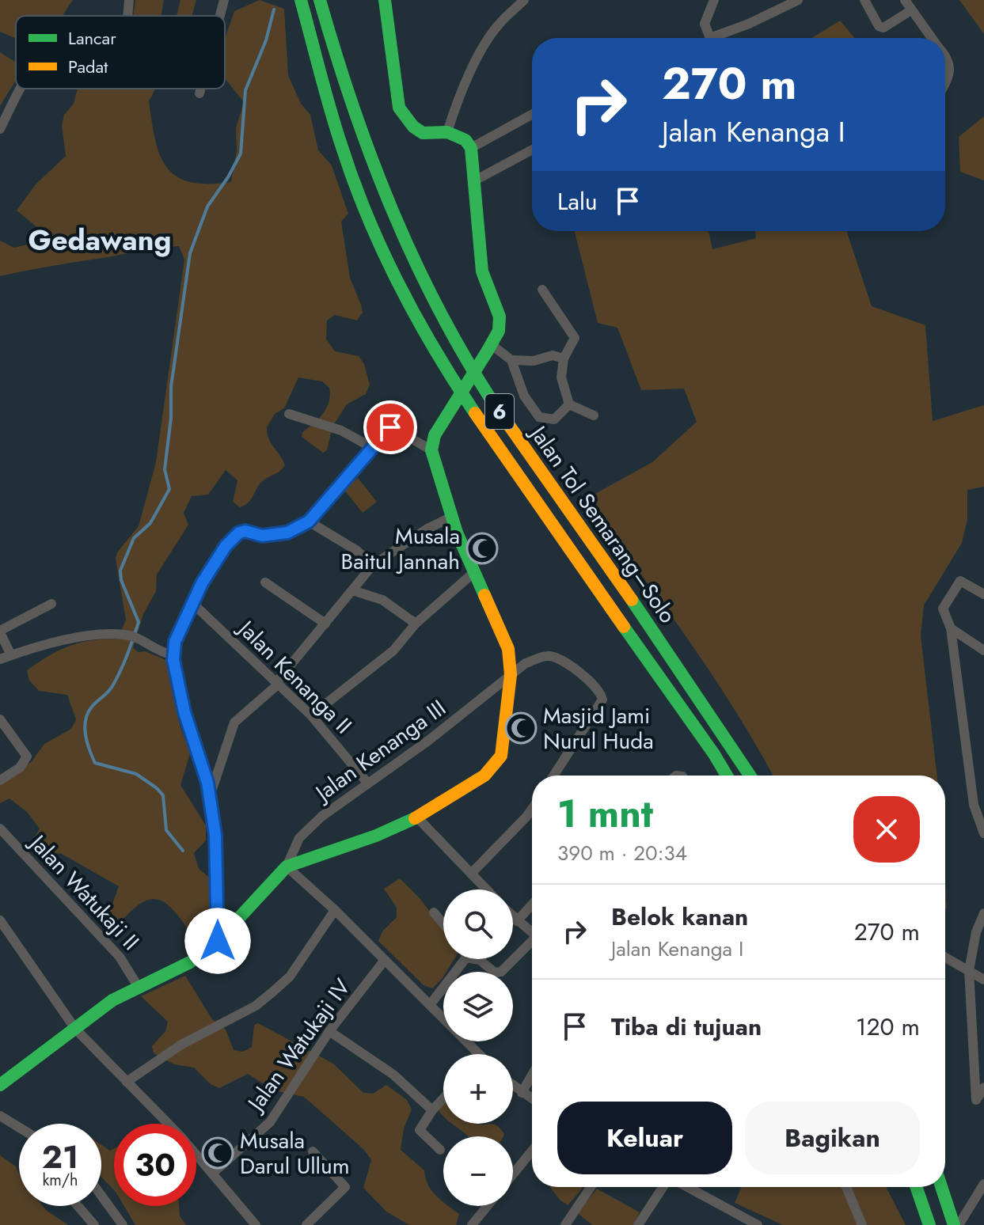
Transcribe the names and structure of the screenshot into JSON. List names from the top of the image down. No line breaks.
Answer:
{"streets":{"main road":["6","Jalan Tol Semarang–Solo"],"street":["Jalan Kenanga II","Jalan Kenanga III","Jalan Watukaji II","Jalan Watukaji IV"]},"crossings":[["Jalan Kenanga II","Jalan Kenanga III"]],"districts":["Gedawang"],"places":{"mosque":["Musala Baitul Jannah","Masjid Jami Nurul Huda","Musala Darul Ullum"]},"legend":["Lancar","Padat"],"page":{"turn":["270 m","Jalan Kenanga I"],"then":"Lalu","heading":["1 mnt","390 m · 20:34"],"list":[{"name":"Belok kanan","note":"Jalan Kenanga I","value":"270 m"},{"name":"Tiba di tujuan","value":"120 m"}],"map_buttons":["+","−"],"buttons":["Keluar","Bagikan"],"speed":"21 km/h","limit":"30"}}
